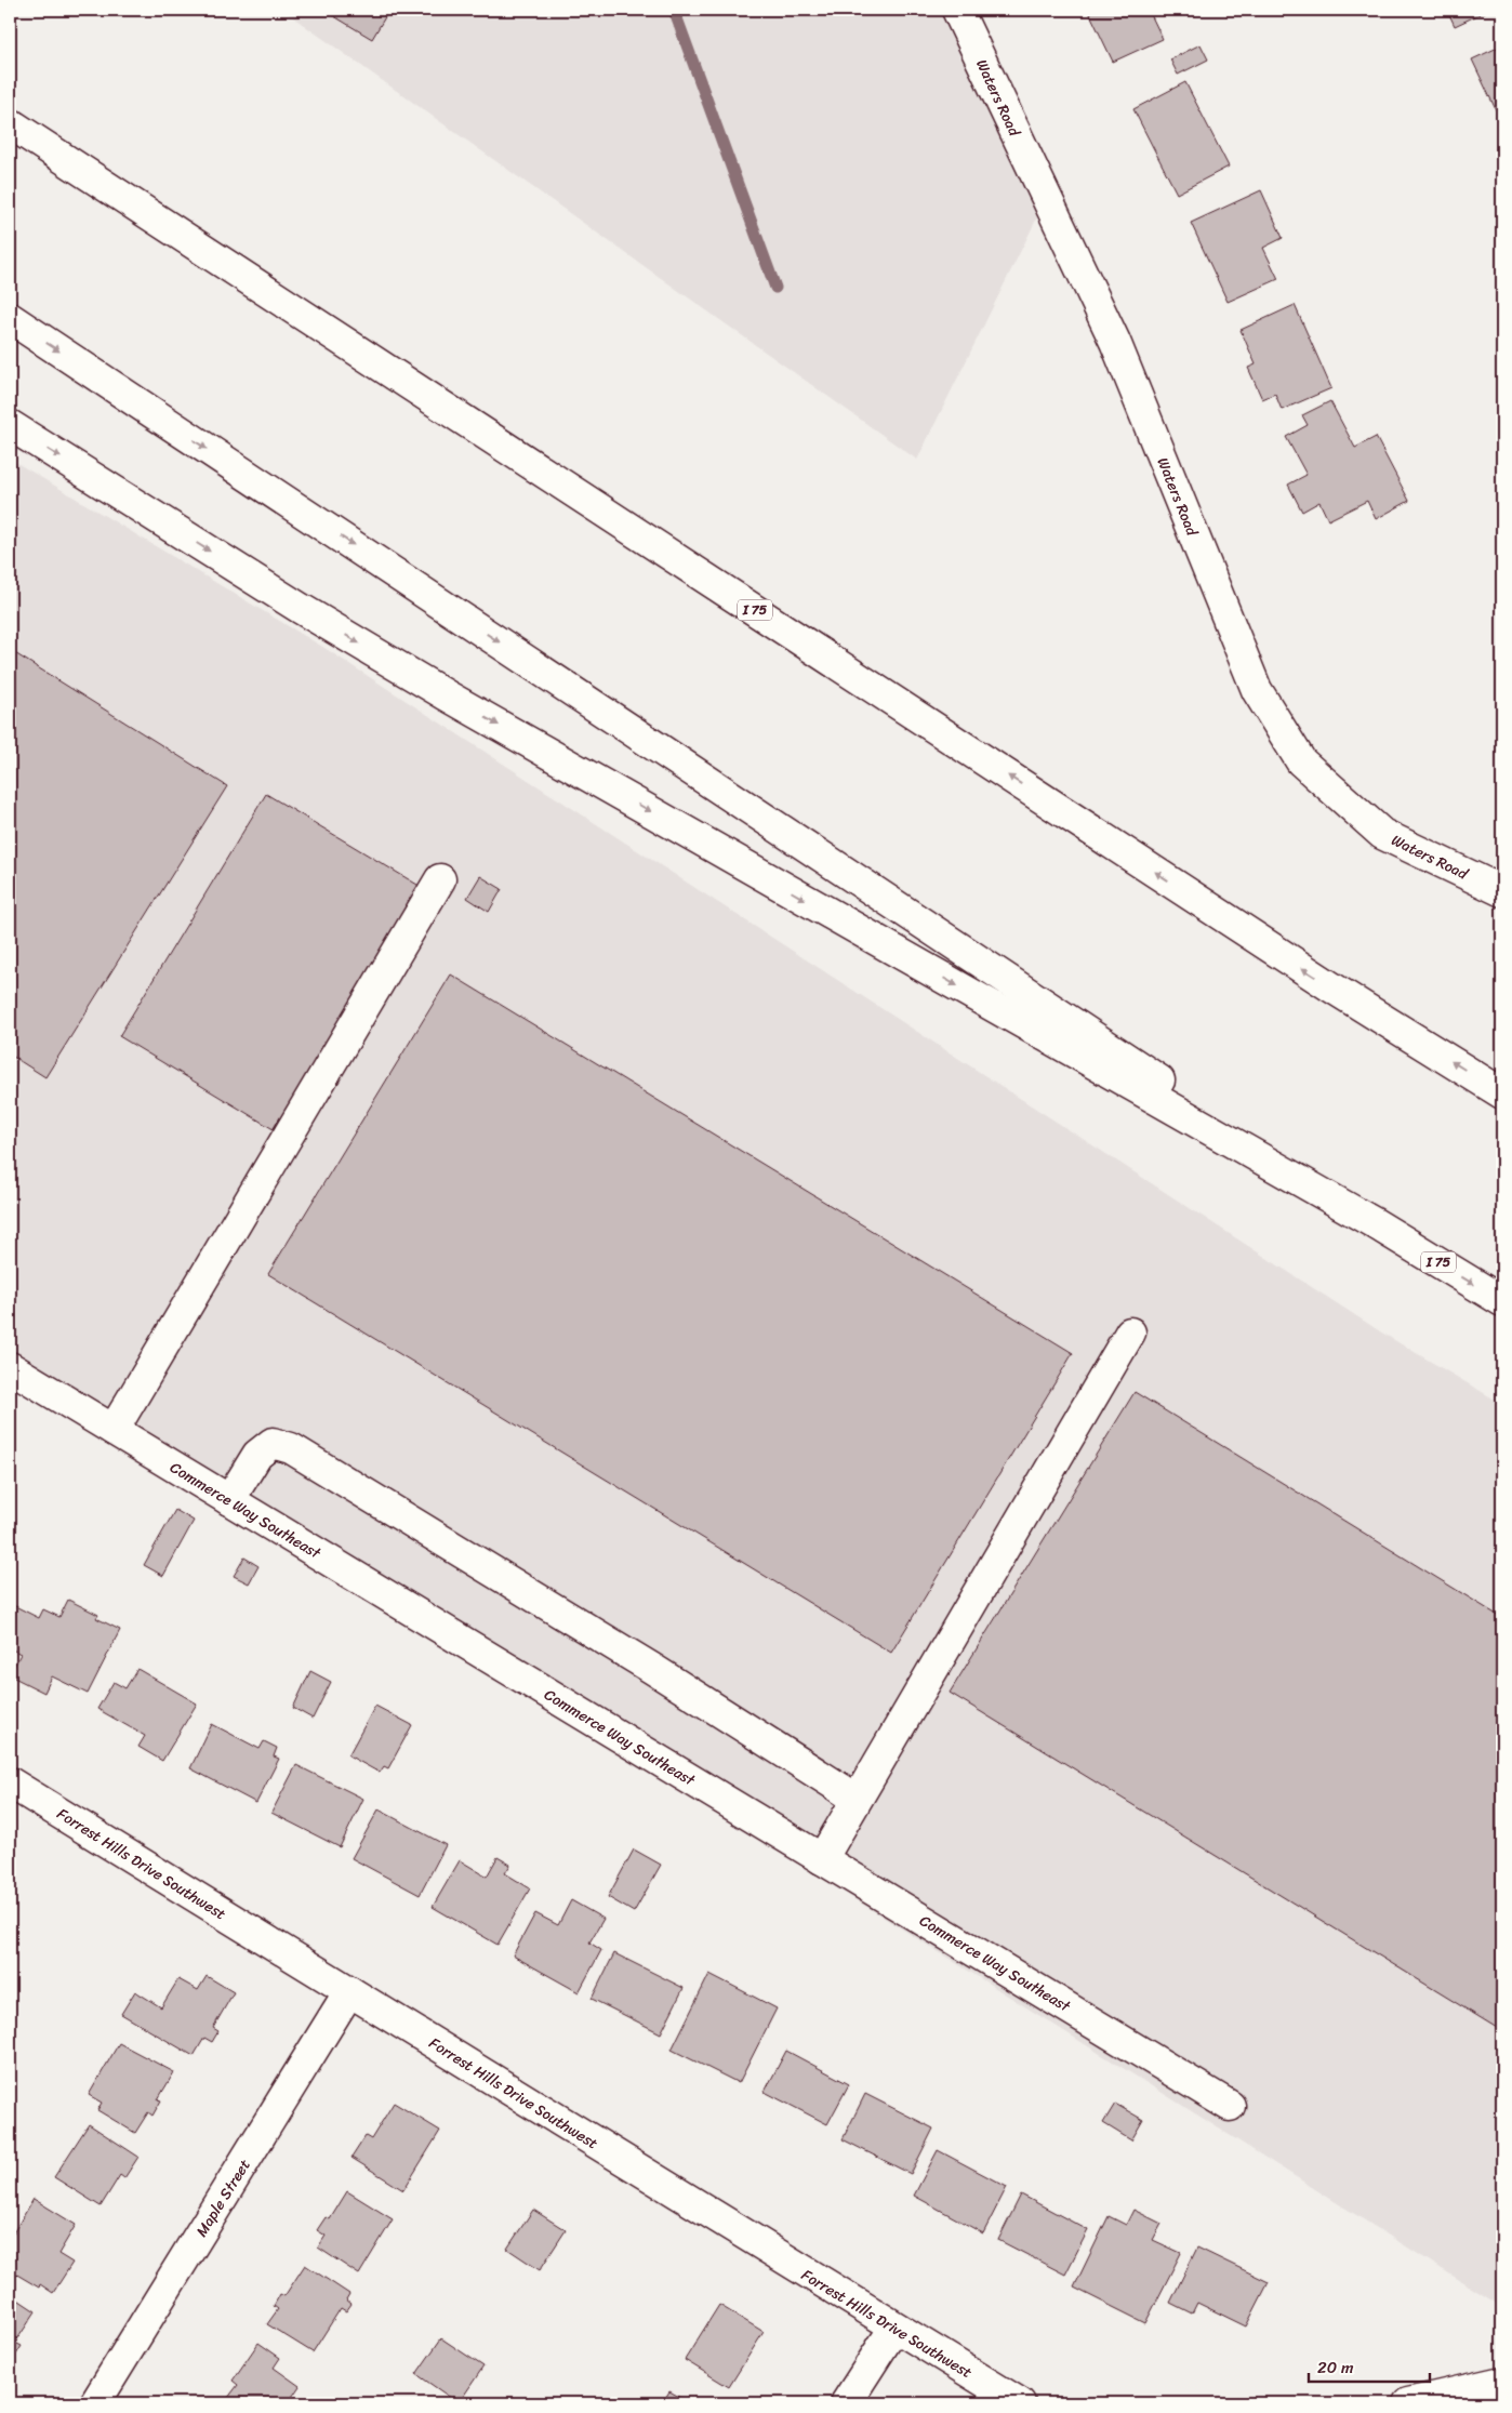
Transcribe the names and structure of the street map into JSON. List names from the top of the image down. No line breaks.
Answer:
{"streets":{"main road":["Waters Road","I 75","Commerce Way Southeast","Forrest Hills Drive Southwest","Maple Street"]},"crossings":[["Forrest Hills Drive Southwest","Maple Street"]],"scale_bar":"20 m"}
